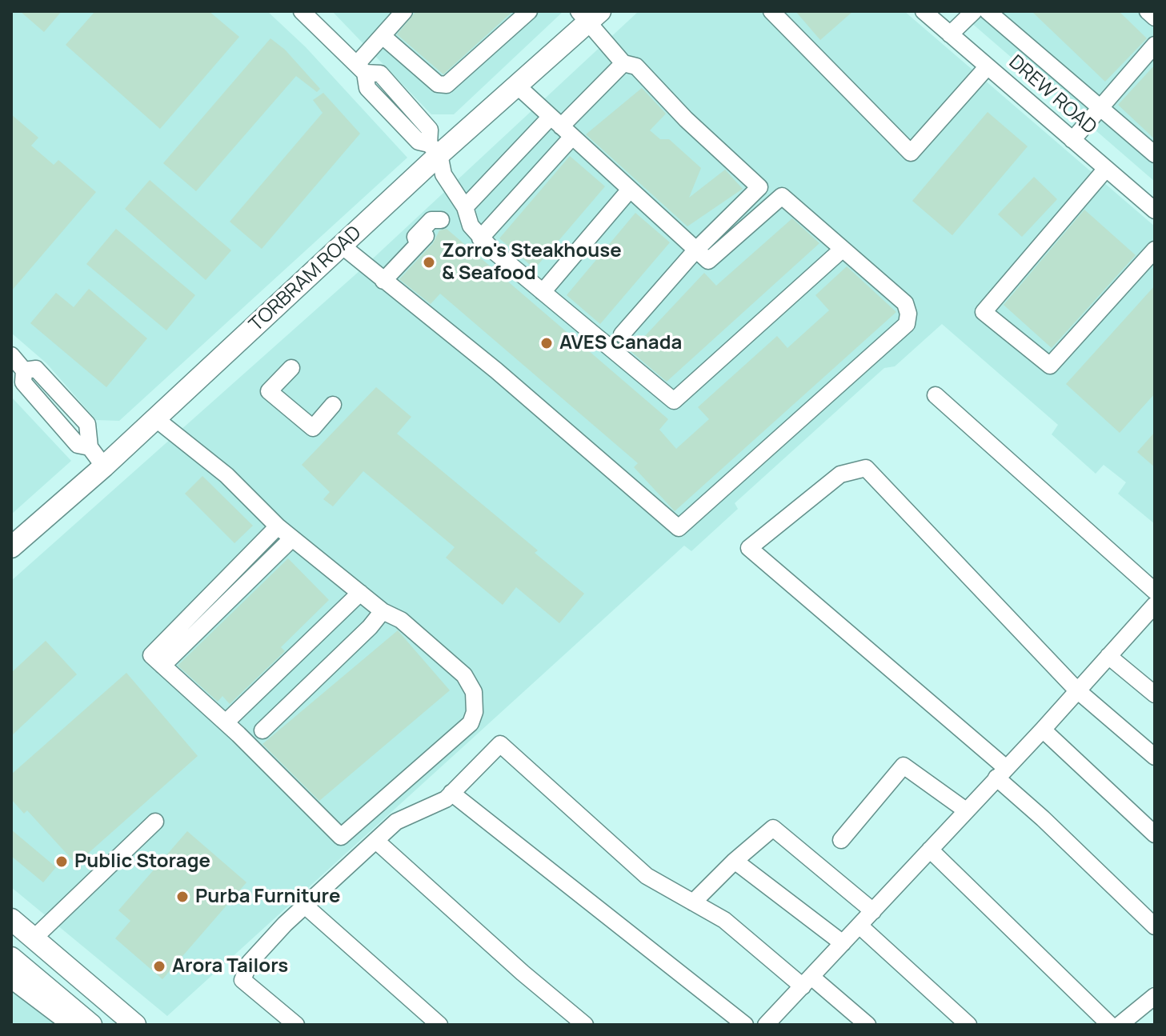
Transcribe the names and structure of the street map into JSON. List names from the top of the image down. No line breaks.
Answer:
{"streets":{"main road":["TORBRAM ROAD"],"street":["DREW ROAD"]},"places":["Zorro's Steakhouse & Seafood","AVES Canada","Public Storage","Purba Furniture","Arora Tailors"]}
